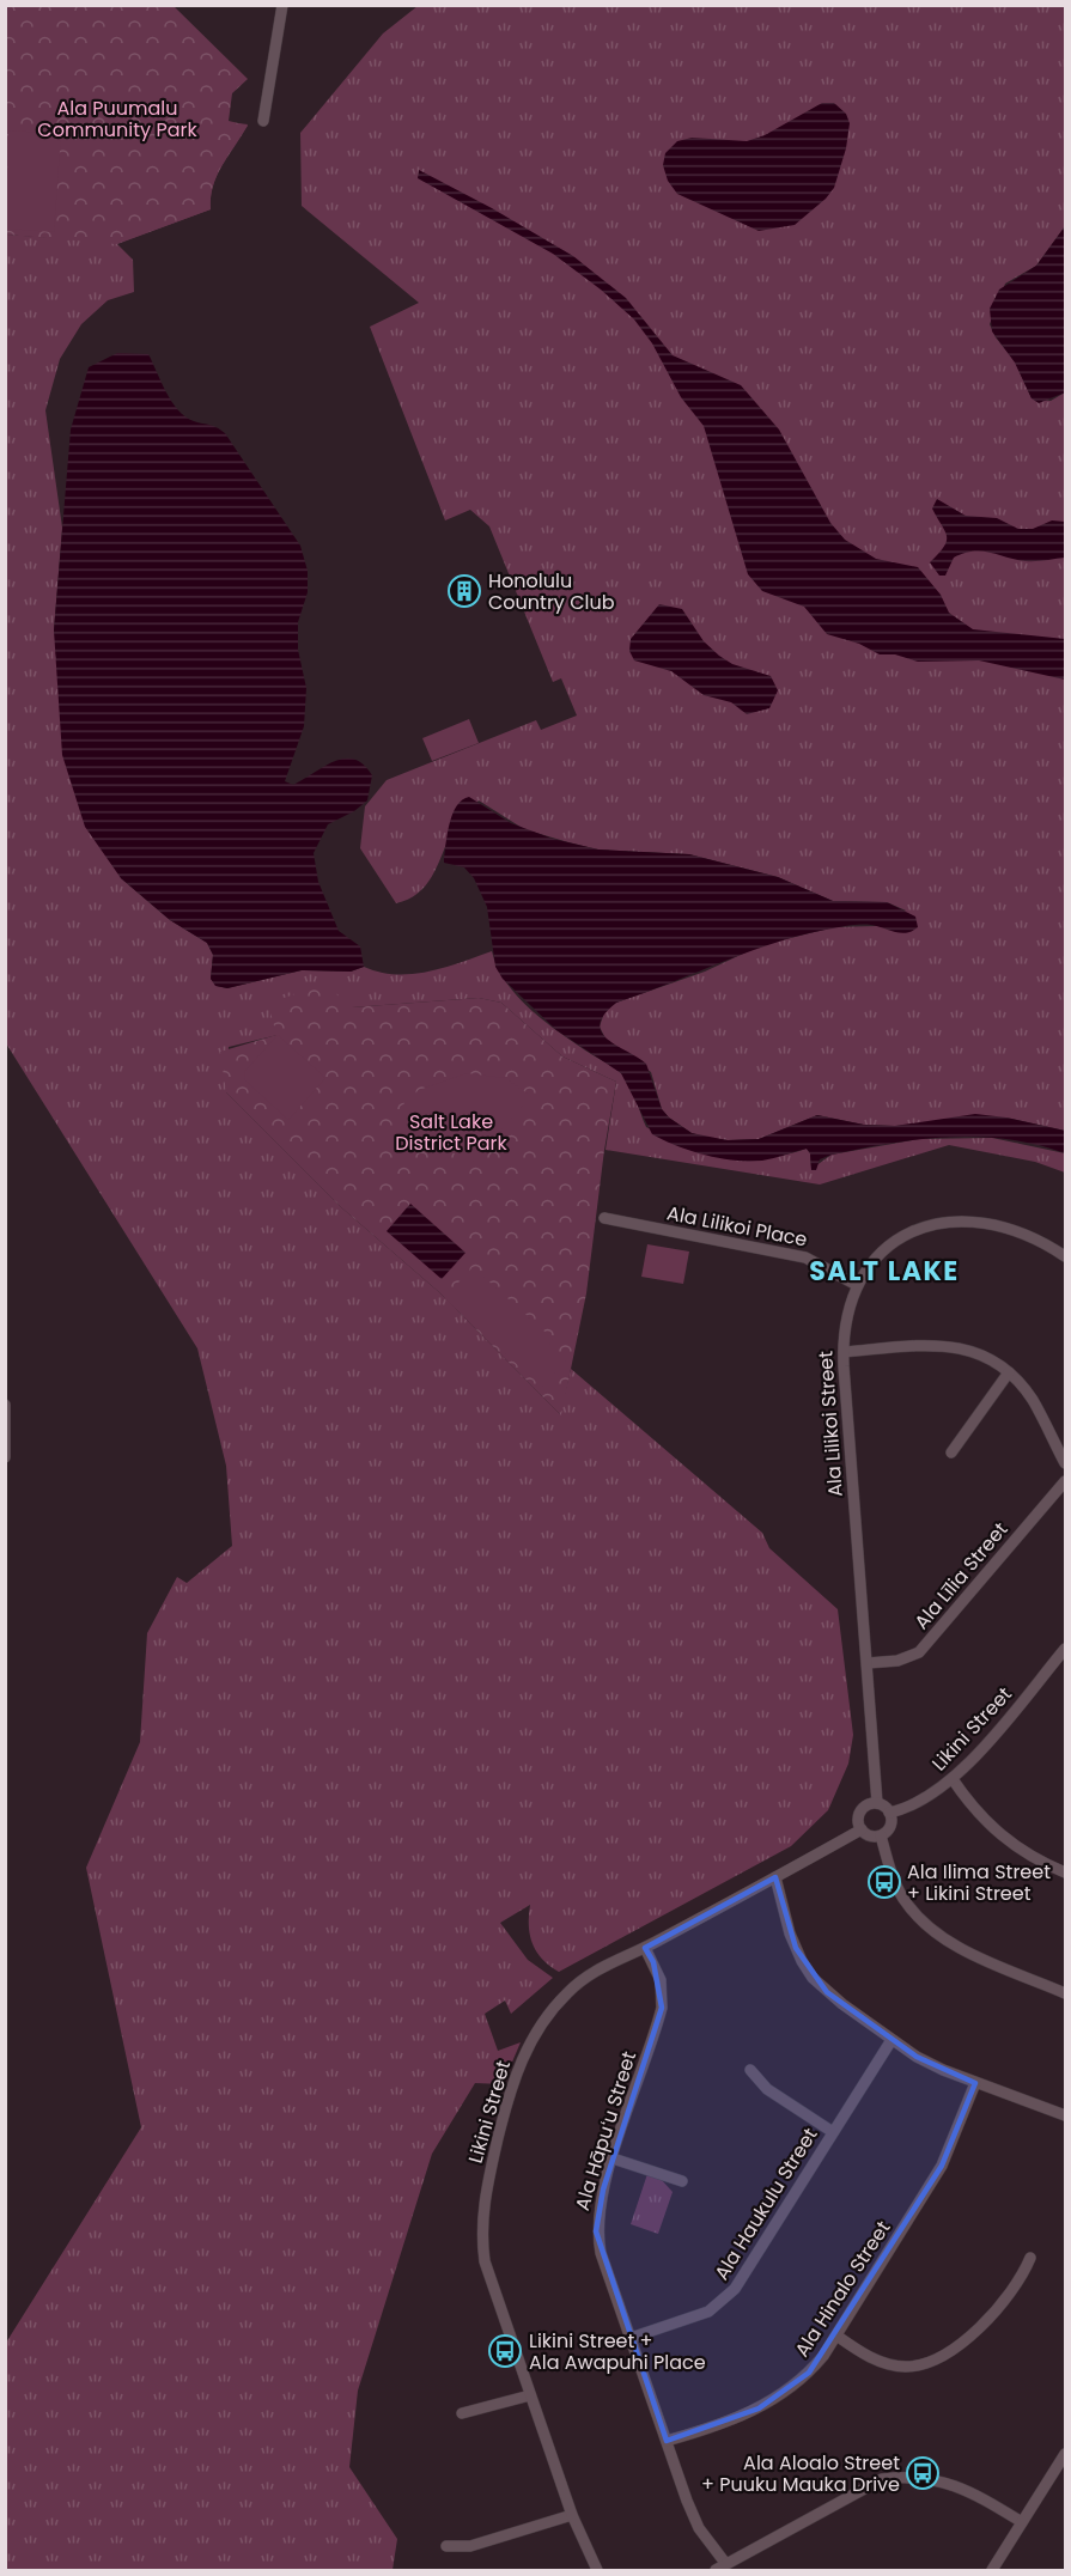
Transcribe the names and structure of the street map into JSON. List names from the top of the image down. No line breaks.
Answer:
{"streets":{"street":["Ala Lilikoi Place","Ala Lilikoi Street","Ala Līlia Street","Likini Street","Ala Hāpuʻu Street","Ala Haukulu Street","Ala Hinalo Street"]},"crossings":[["Ala Lilikoi Place","Ala Lilikoi Street"],["Ala Lilikoi Street","Ala Līlia Street"],["Ala Lilikoi Street","Likini Street"],["Likini Street","Ala Hāpuʻu Street"],["Ala Hāpuʻu Street","Ala Haukulu Street"],["Ala Hāpuʻu Street","Ala Hinalo Street"]],"districts":["SALT LAKE"],"parks":["Ala Puumalu Community Park","Salt Lake District Park"],"places":{"building":["Honolulu Country Club"],"bus stop":["Ala Ilima Street + Likini Street","Likini Street + Ala Awapuhi Place","Ala Aloalo Street + Puuku Mauka Drive"]}}
